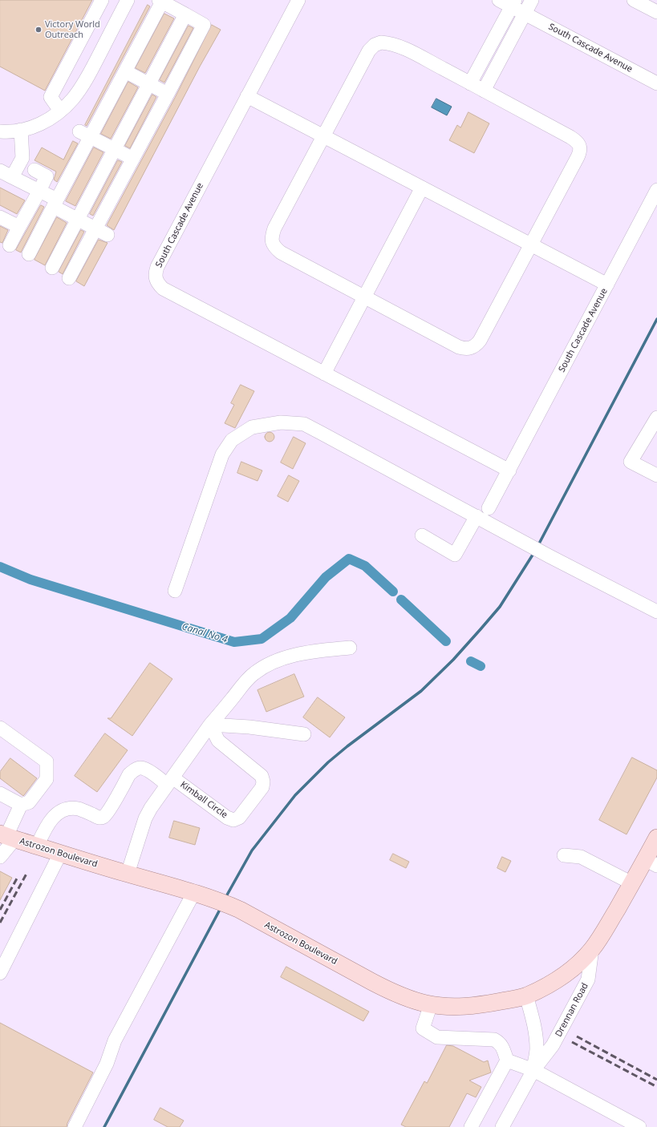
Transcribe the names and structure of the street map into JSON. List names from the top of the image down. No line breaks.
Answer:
{"streets":{"main road":["Astrozon Boulevard","Drennan Road"],"street":["South Cascade Avenue","Kimball Circle"]},"crossings":[["Kimball Circle","Astrozon Boulevard"],["Astrozon Boulevard","Drennan Road"]],"water":["Canal No 4"],"places":["Victory World Outreach"]}
